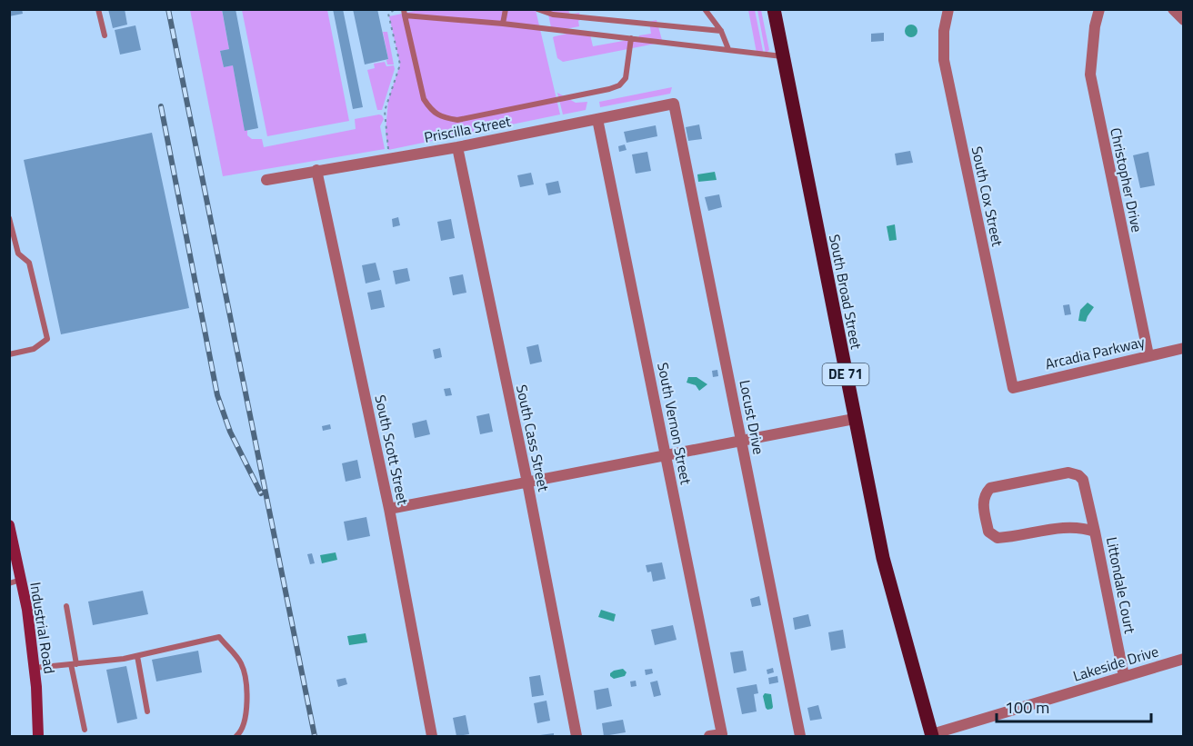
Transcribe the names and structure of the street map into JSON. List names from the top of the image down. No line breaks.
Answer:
{"streets":{"main road":["South Broad Street","DE 71"],"street":["Priscilla Street","Christopher Drive","South Cox Street","Arcadia Parkway","Locust Drive","South Vernon Street","South Cass Street","South Scott Street","Littondale Court","Industrial Road","Lakeside Drive"]},"crossings":[["Priscilla Street","Locust Drive"],["Priscilla Street","South Vernon Street"],["Priscilla Street","South Cass Street"],["Priscilla Street","South Scott Street"],["Christopher Drive","Arcadia Parkway"],["South Cox Street","Arcadia Parkway"],["South Broad Street","Lakeside Drive"],["Littondale Court","Lakeside Drive"]],"scale_bar":"100 m"}
